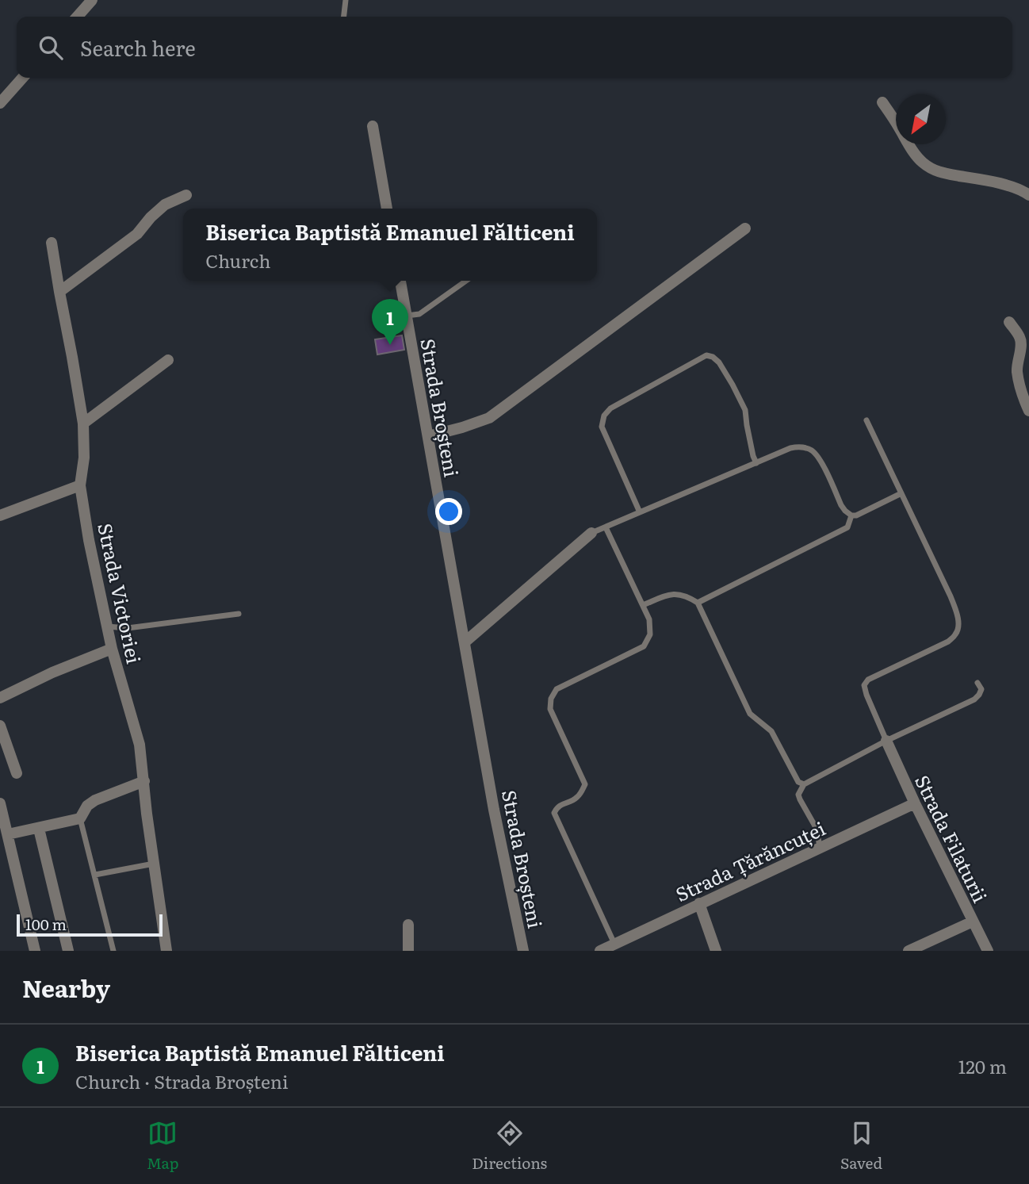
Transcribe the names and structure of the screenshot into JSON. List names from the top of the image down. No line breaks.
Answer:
{"streets":{"street":["Strada Broșteni","Strada Victoriei","Strada Filaturii","Strada Țărăncuței"]},"crossings":[["Strada Filaturii","Strada Țărăncuței"]],"scale_bar":"100 m","north":"bottom left","page":{"search":"Search here","popup":["Biserica Baptistă Emanuel Fălticeni","Church"],"pins":"1","scale":"100 m","heading":"Nearby","list":[{"mark":"1","name":"Biserica Baptistă Emanuel Fălticeni","note":"Church · Strada Broșteni","value":"120 m"}],"nav":["Map","Directions","Saved"]}}
